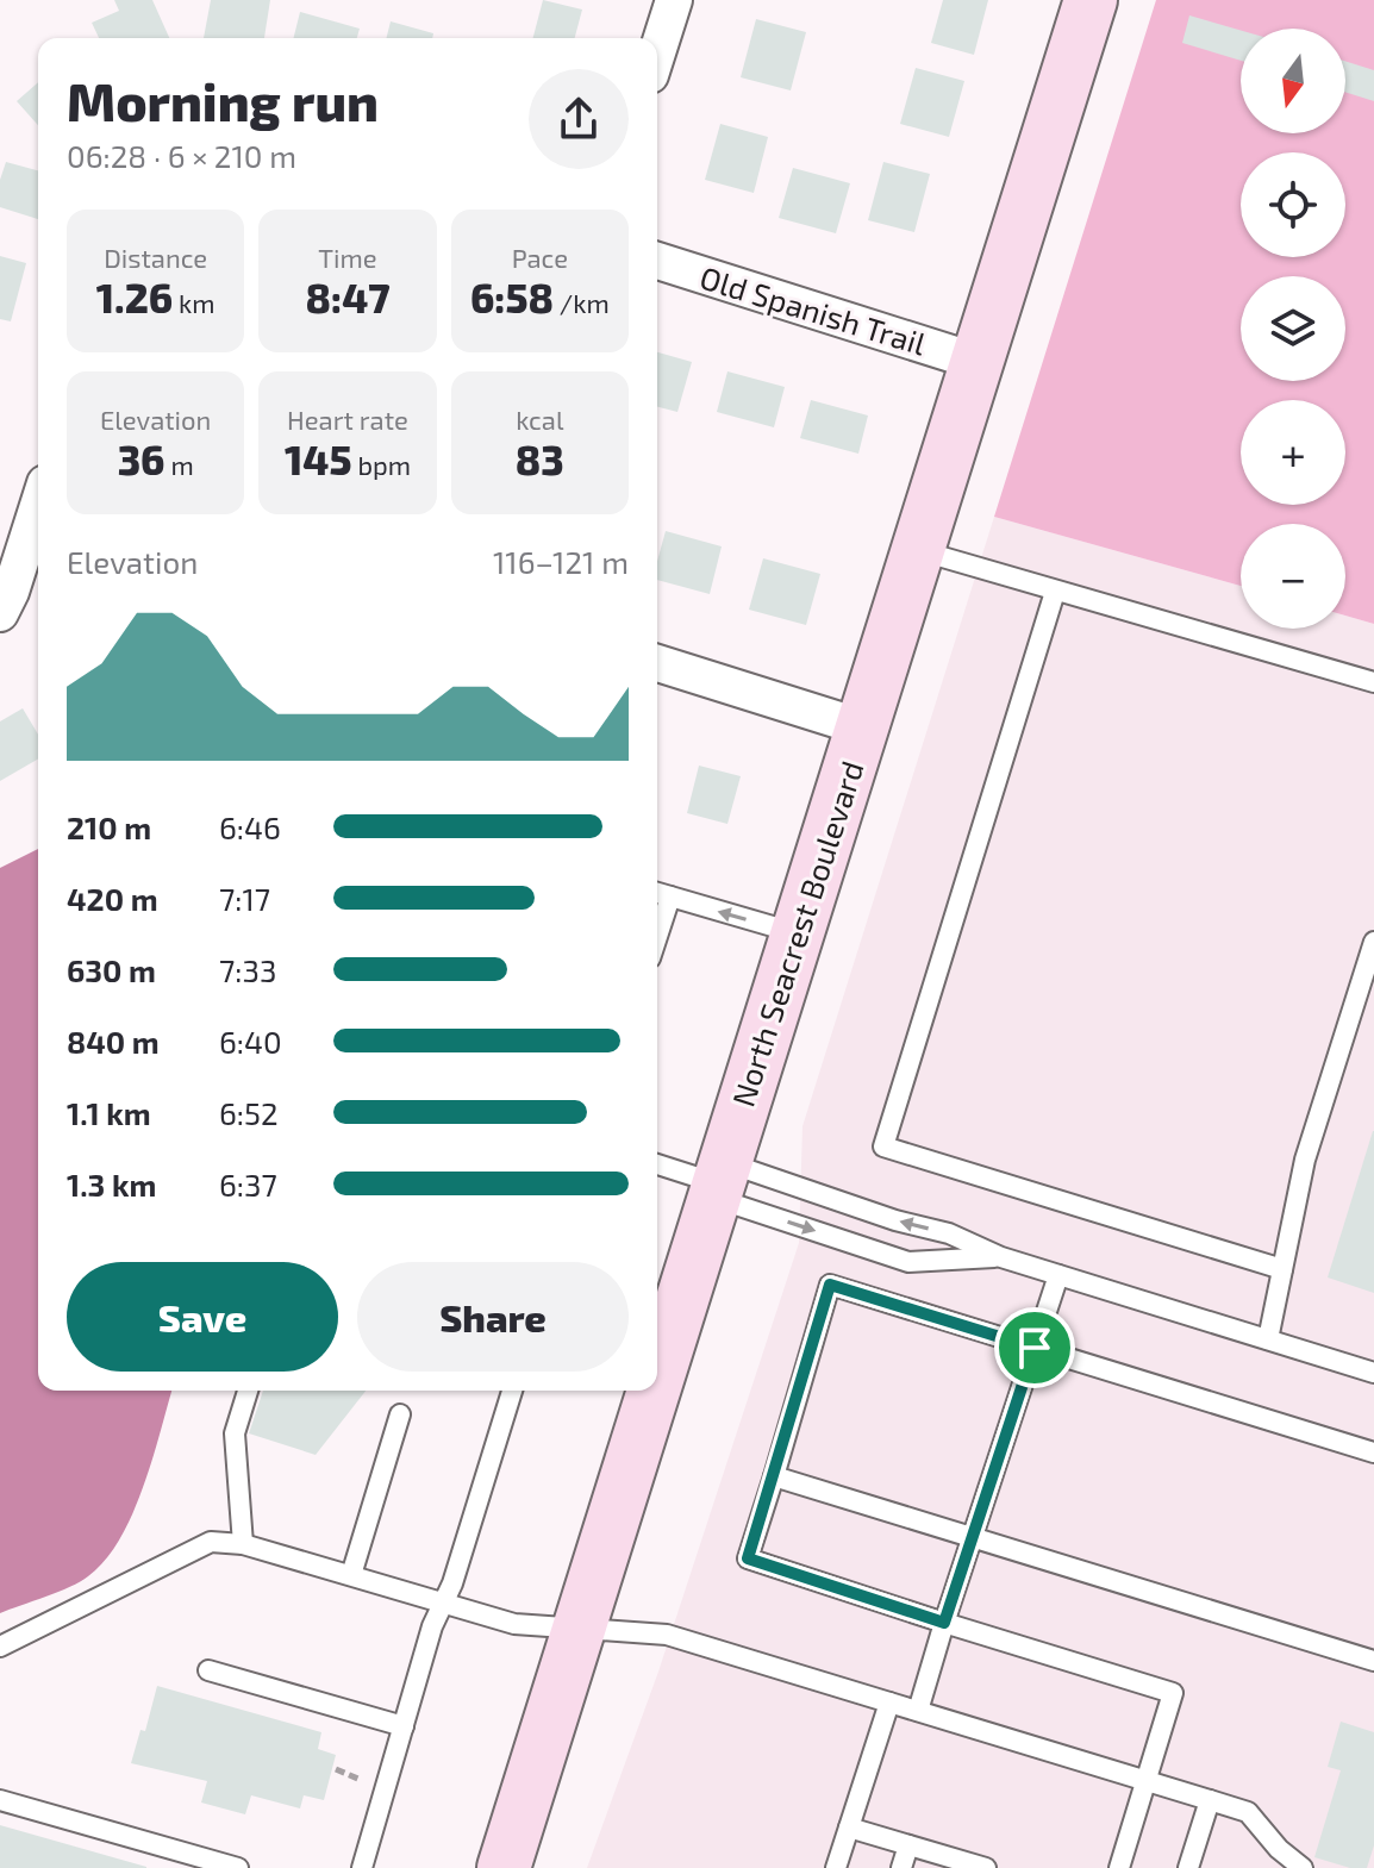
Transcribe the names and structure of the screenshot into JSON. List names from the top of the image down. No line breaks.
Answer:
{"streets":{"street":["Old Spanish Trail","North Seacrest Boulevard"]},"crossings":[["Old Spanish Trail","North Seacrest Boulevard"]],"north":"bottom","page":{"map_buttons":["+","−"],"heading":["Morning run","06:28 · 6 × 210 m"],"stats":[["Distance","1.26 km"],["Time","8:47"],["Pace","6:58 /km"],["Elevation","36 m"],["Heart rate","145 bpm"],["kcal","83"]],"chart":["Elevation","116–121 m"],"list":[{"name":"210 m","note":"6:46"},{"name":"420 m","note":"7:17"},{"name":"630 m","note":"7:33"},{"name":"840 m","note":"6:40"},{"name":"1.1 km","note":"6:52"},{"name":"1.3 km","note":"6:37"}],"buttons":["Save","Share"]}}
